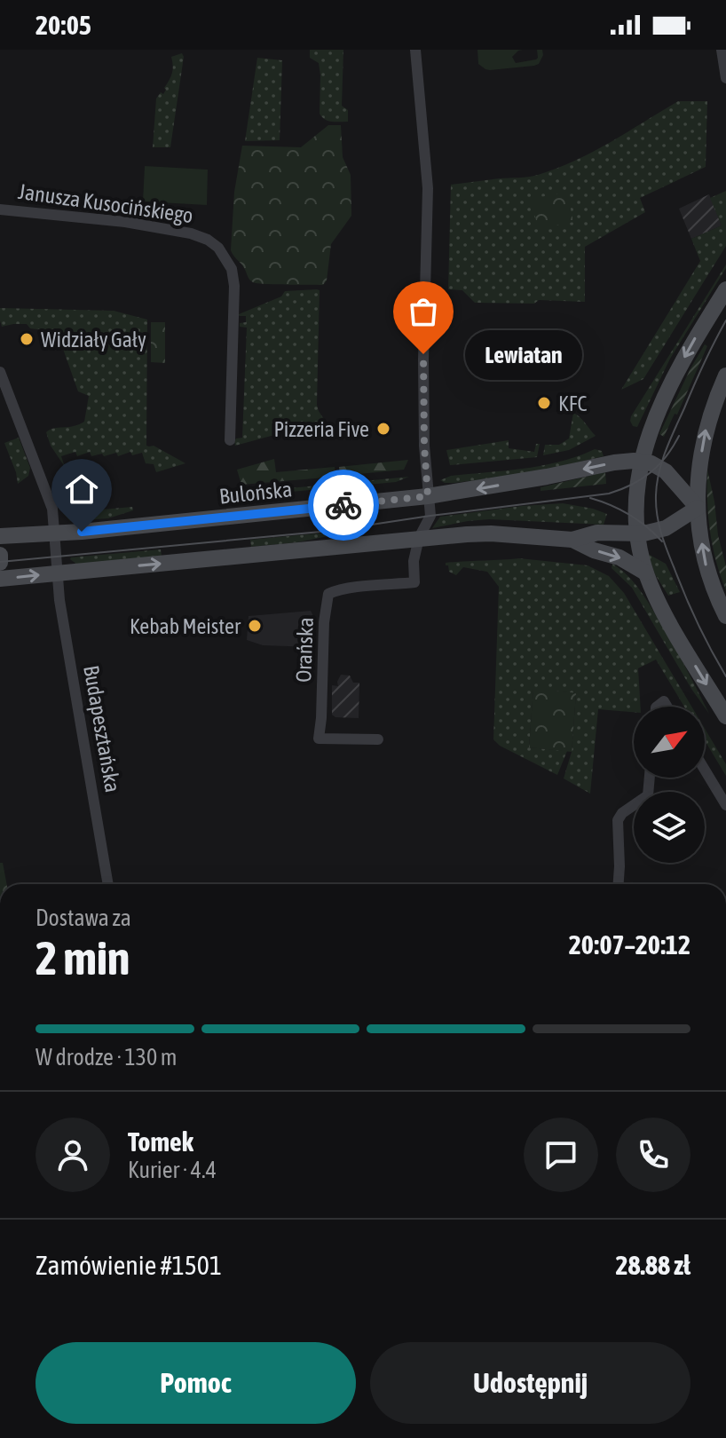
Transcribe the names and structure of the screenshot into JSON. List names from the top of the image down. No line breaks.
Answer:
{"streets":{"main road":["Bulońska"],"street":["Janusza Kusocińskiego","Orańska","Budapesztańska"]},"crossings":[["Bulońska","Budapesztańska"]],"places":["Widziały Gały","Lewiatan","KFC","Pizzeria Five","Kebab Meister"],"north":"top right","page":{"status":"20:05","bubble":"Lewiatan","heading":["2 min","Dostawa za","20:07–20:12"],"panel":["Tomek","Kurier · 4.4","Zamówienie #1501","28.88 zł"],"bar":"W drodze · 130 m","buttons":["Pomoc","Udostępnij"]}}
